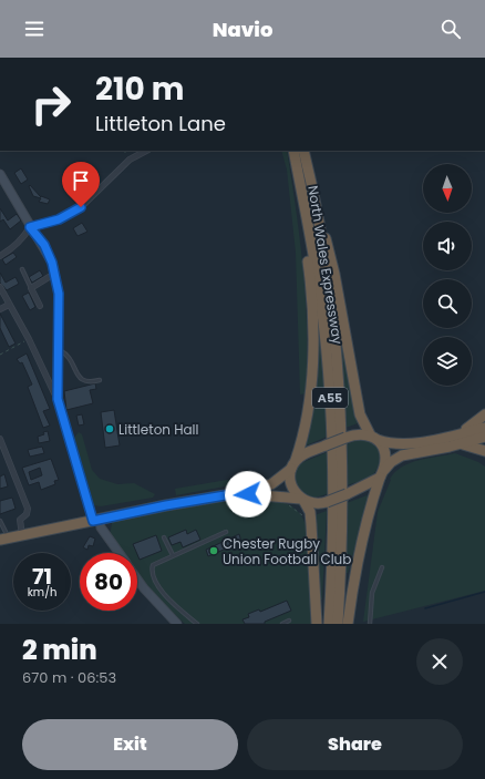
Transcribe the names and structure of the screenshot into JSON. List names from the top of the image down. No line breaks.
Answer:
{"streets":{"highway":["North Wales Expressway","A55"]},"places":["Littleton Hall","Chester Rugby Union Football Club"],"north":"bottom","page":{"header":"Navio","turn":["210 m","Littleton Lane"],"speed":"71 km/h","limit":"80","heading":["2 min","670 m · 06:53"],"buttons":["Exit","Share"]}}
